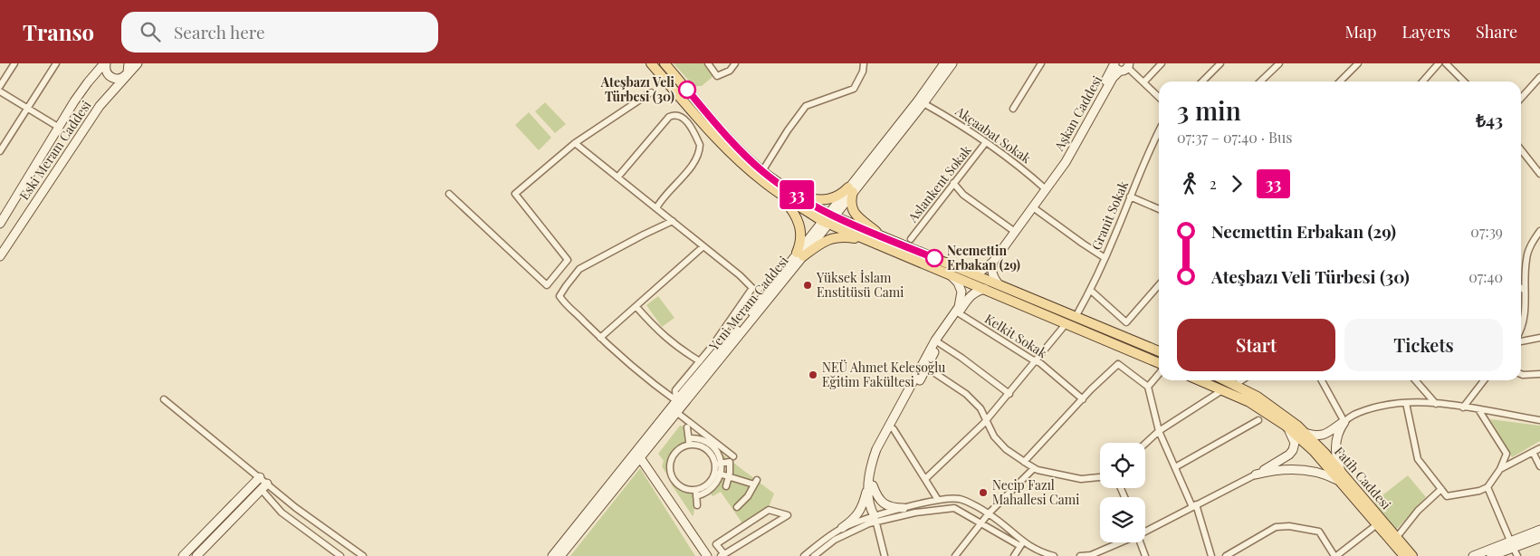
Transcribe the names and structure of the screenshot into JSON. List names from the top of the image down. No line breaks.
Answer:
{"streets":{"main road":["Fatih Caddesi"],"street":["Aşkan Caddesi","Akçaabat Sokak","Eski Meram Caddesi","Aslankent Sokak","Granit Sokak","Yeni Meram Caddesi","Kelkit Sokak"]},"crossings":[["Aşkan Caddesi","Akçaabat Sokak"],["Akçaabat Sokak","Aslankent Sokak"],["Akçaabat Sokak","Yeni Meram Caddesi"]],"places":["Ateşbazı Veli Türbesi (30)","Necmettin Erbakan (29)","Yüksek İslam Enstitüsü Cami","NEÜ Ahmet Keleşoğlu Eğitim Fakültesi","Necip Fazıl Mahallesi Cami"],"lines":["bus line 33"],"page":{"header":"Transo","search":"Search here","nav":["Map","Layers","Share"],"on_map":"33","heading":["3 min","07:37 – 07:40 · Bus","₺43"],"legs":["2","33"],"list":[{"name":"Necmettin Erbakan (29)","value":"07:39"},{"name":"Ateşbazı Veli Türbesi (30)","value":"07:40"}],"buttons":["Start","Tickets"]}}
